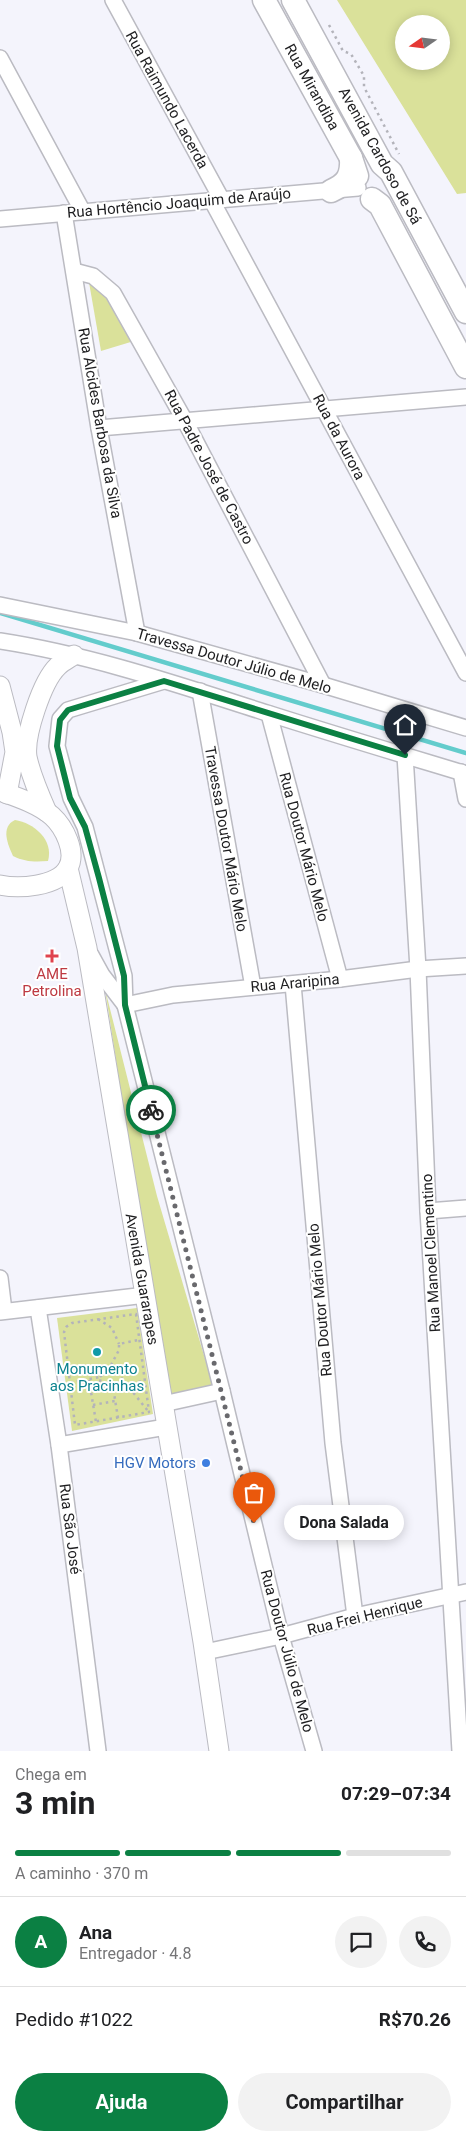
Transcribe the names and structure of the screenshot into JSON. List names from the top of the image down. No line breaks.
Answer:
{"streets":{"highway":["Rua Mirandiba","Avenida Cardoso de Sá"],"main road":["Avenida Guararapes"],"street":["Rua Raimundo Lacerda","Rua Hortêncio Joaquim de Araújo","Rua Alcides Barbosa da Silva","Rua da Aurora","Rua Padre José de Castro","Travessa Doutor Júlio de Melo","Travessa Doutor Mário Melo","Rua Doutor Mário Melo","Rua Araripina","Rua Manoel Clementino","Rua São José","Rua Frei Henrique","Rua Doutor Júlio de Melo"]},"crossings":[["Rua Mirandiba","Rua Hortêncio Joaquim de Araújo"],["Rua Raimundo Lacerda","Rua Hortêncio Joaquim de Araújo"],["Rua Raimundo Lacerda","Rua da Aurora"],["Rua Hortêncio Joaquim de Araújo","Rua Alcides Barbosa da Silva"],["Rua Hortêncio Joaquim de Araújo","Rua da Aurora"],["Rua Alcides Barbosa da Silva","Rua Padre José de Castro"],["Rua Alcides Barbosa da Silva","Travessa Doutor Júlio de Melo"],["Rua Padre José de Castro","Travessa Doutor Júlio de Melo"],["Travessa Doutor Mário Melo","Rua Araripina"],["Rua Doutor Mário Melo","Rua Araripina"],["Rua Doutor Mário Melo","Rua Frei Henrique"],["Rua Araripina","Rua Manoel Clementino"],["Rua Araripina","Rua Doutor Júlio de Melo"],["Rua Manoel Clementino","Rua Frei Henrique"],["Avenida Guararapes","Rua Frei Henrique"],["Rua Frei Henrique","Rua Doutor Júlio de Melo"]],"places":{"health":["AME Petrolina"],"other":["Monumento aos Pracinhas","HGV Motors","Dona Salada"]},"north":"left","page":{"bubble":"Dona Salada","heading":["3 min","Chega em","07:29–07:34"],"panel":["Ana","Entregador · 4.8","Pedido #1022","R$70.26"],"bar":"A caminho · 370 m","round":"A","buttons":["Ajuda","Compartilhar"]}}
